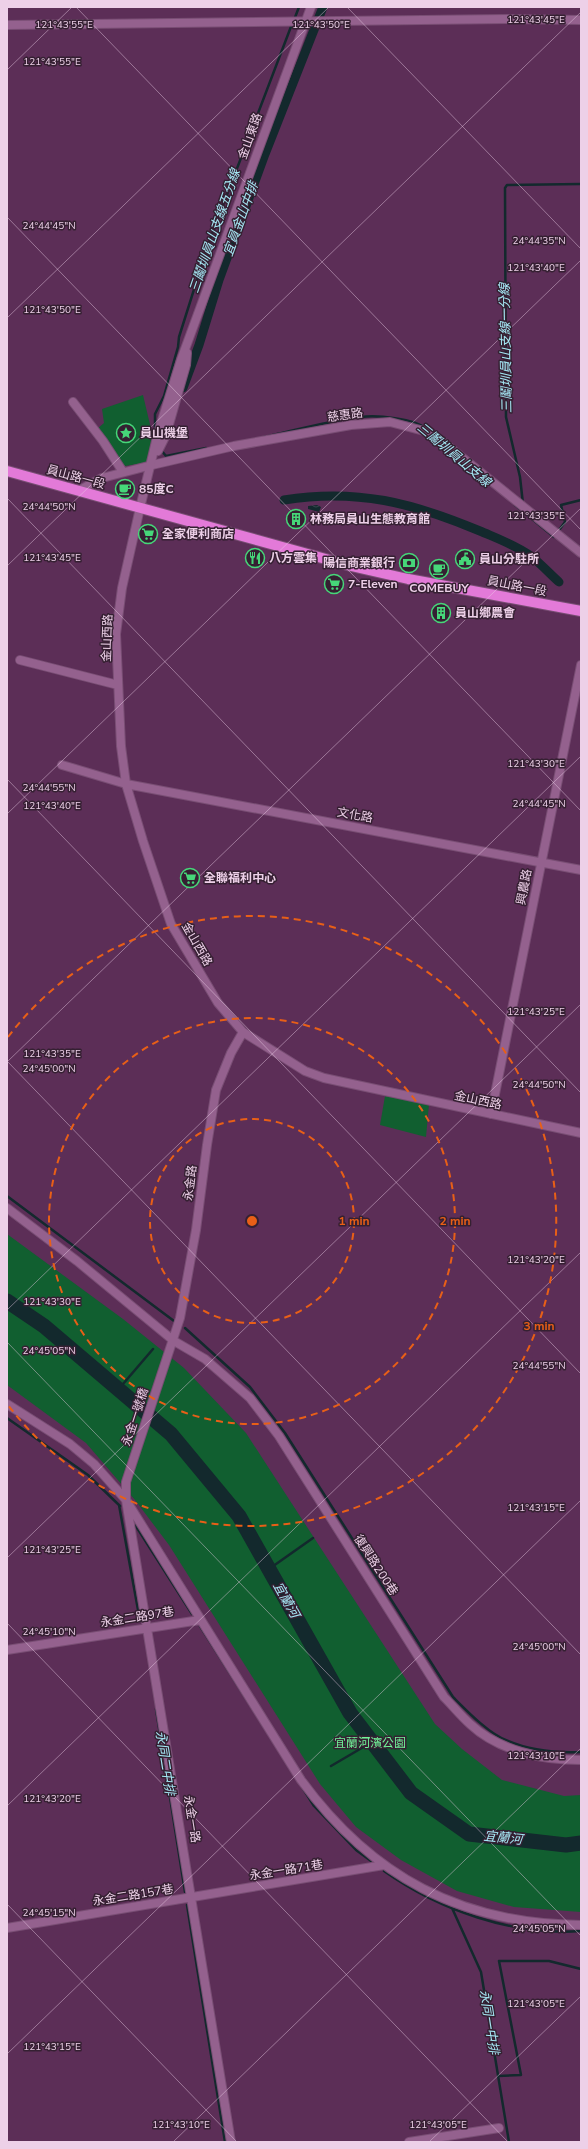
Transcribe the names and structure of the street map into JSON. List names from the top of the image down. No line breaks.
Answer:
{"streets":{"main road":["員山路一段"],"street":["金山東路","慈惠路","金山西路","文化路","興農路","永金路","永金一號橋","復興路200巷","永金二路97巷","永金一路","永金一路71巷","永金二路157巷"]},"crossings":[["金山東路","慈惠路"],["金山東路","員山路一段"],["金山東路","金山西路"],["慈惠路","員山路一段"],["員山路一段","金山西路"],["金山西路","文化路"],["金山西路","興農路"],["金山西路","永金路"],["文化路","興農路"],["永金路","永金一號橋"],["永金路","復興路200巷"],["永金一號橋","永金一路"],["永金二路97巷","永金一路"],["永金一路","永金一路71巷"],["永金一路","永金二路157巷"],["永金一路71巷","永金二路157巷"]],"water":["宜員金山中排","三鬮圳員山支線五分線","三鬮圳員山支線一分線","三鬮圳員山支線","宜蘭河","永同二中排","永同一中排"],"parks":["宜蘭河濱公園"],"places":{"place":["員山機堡"],"cafe":["85度C","COMEBUY"],"building":["林務局員山生態教育館","員山鄉農會"],"supermarket":["全家便利商店","7-Eleven","全聯福利中心"],"restaurant":["八方雲集"],"public building":["員山分駐所"],"bank":["陽信商業銀行"]},"coordinates":["121°43'45\"E","121°43'55\"E","121°43'50\"E","24°44'45\"N","24°44'35\"N","121°43'40\"E","24°44'50\"N","121°43'35\"E","121°43'30\"E","24°44'55\"N","121°43'25\"E","24°45'00\"N","121°43'20\"E","24°45'05\"N","121°43'15\"E","24°45'10\"N","121°43'10\"E","24°45'15\"N","121°43'05\"E"],"rings":["1 min","2 min","3 min"]}
